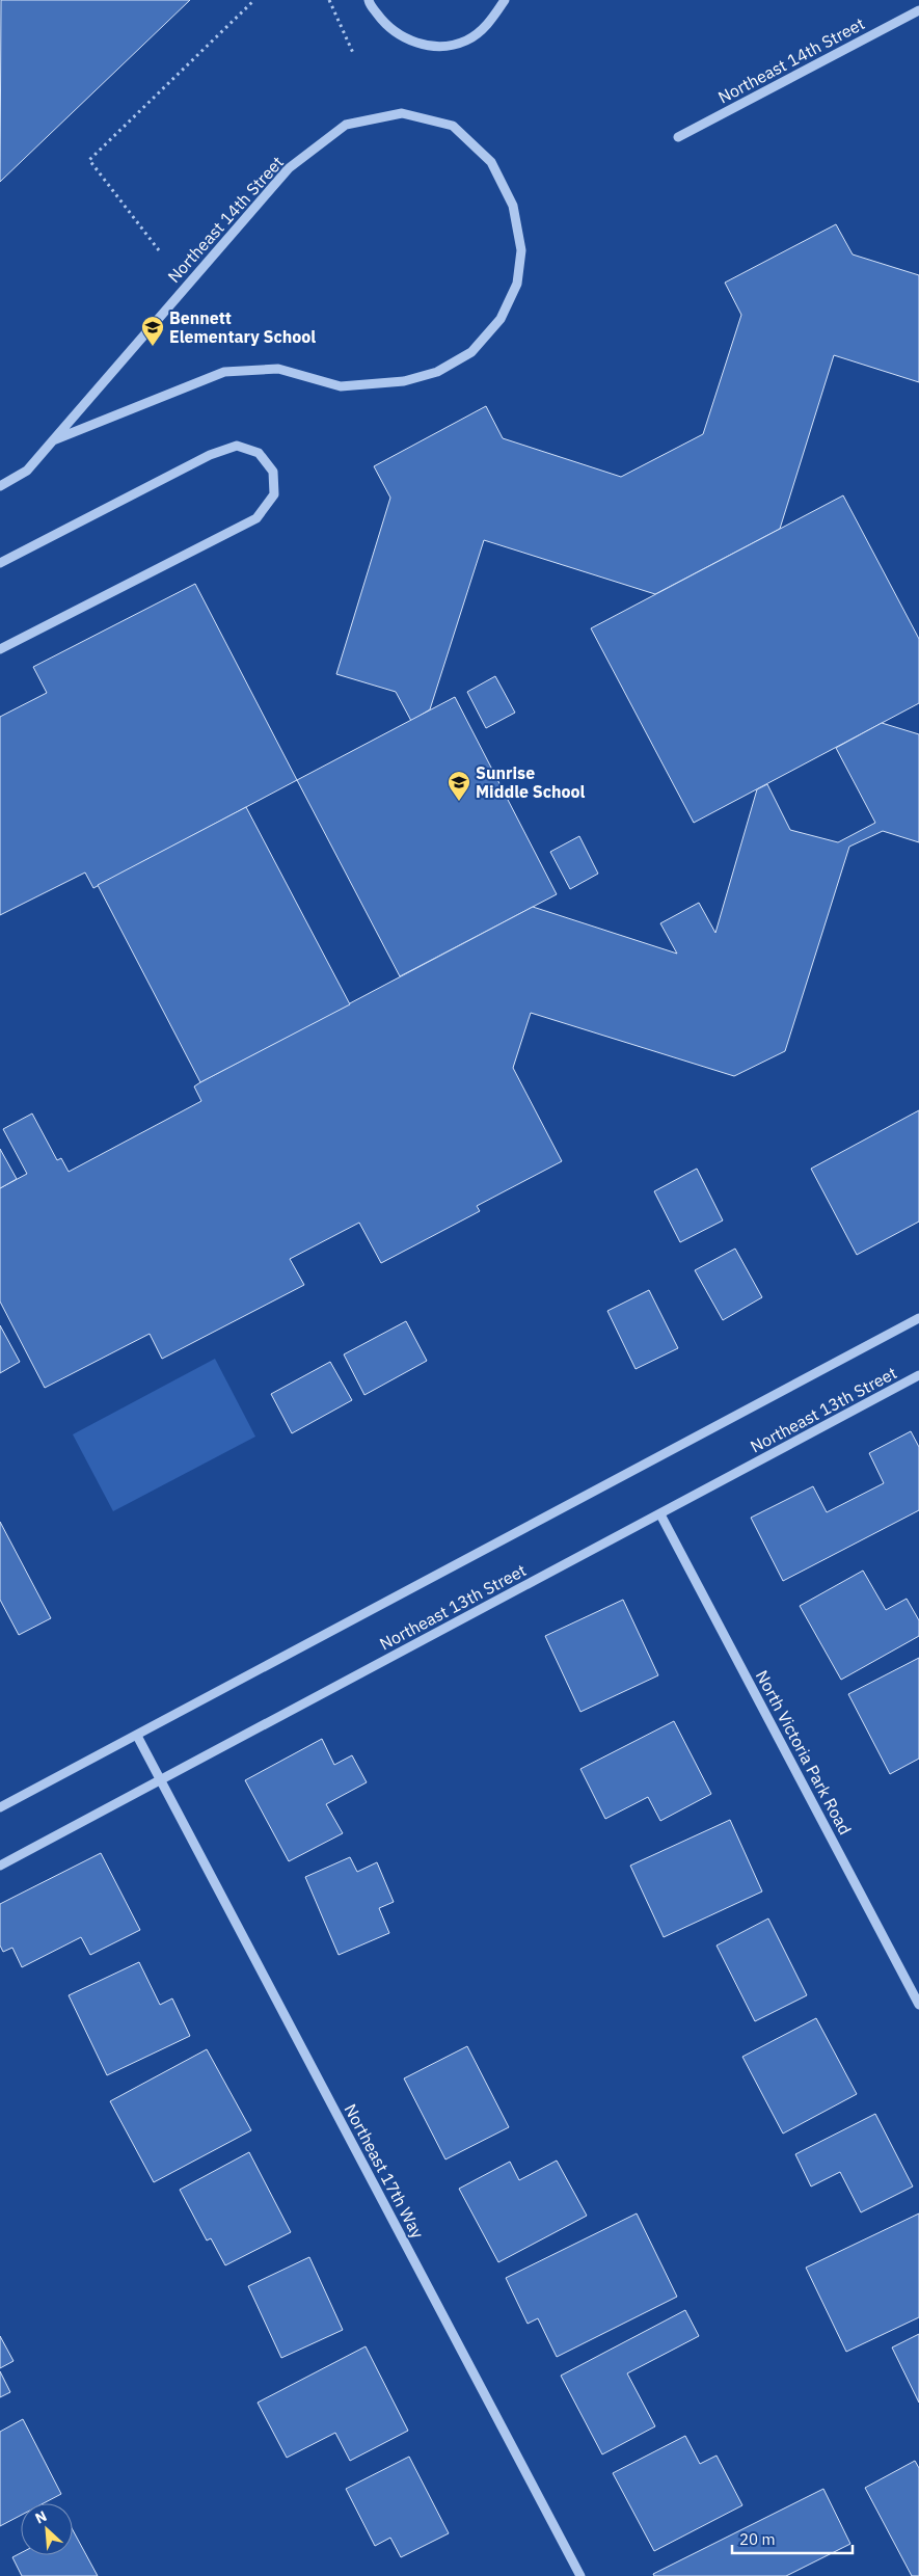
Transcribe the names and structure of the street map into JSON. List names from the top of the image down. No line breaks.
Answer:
{"streets":{"street":["Northeast 14th Street","Northeast 13th Street","North Victoria Park Road","Northeast 17th Way"]},"crossings":[["Northeast 13th Street","North Victoria Park Road"],["Northeast 13th Street","Northeast 17th Way"]],"places":{"school or university":["Bennett Elementary School","Sunrise Middle School"]},"scale_bar":"20 m","north":"top left"}
